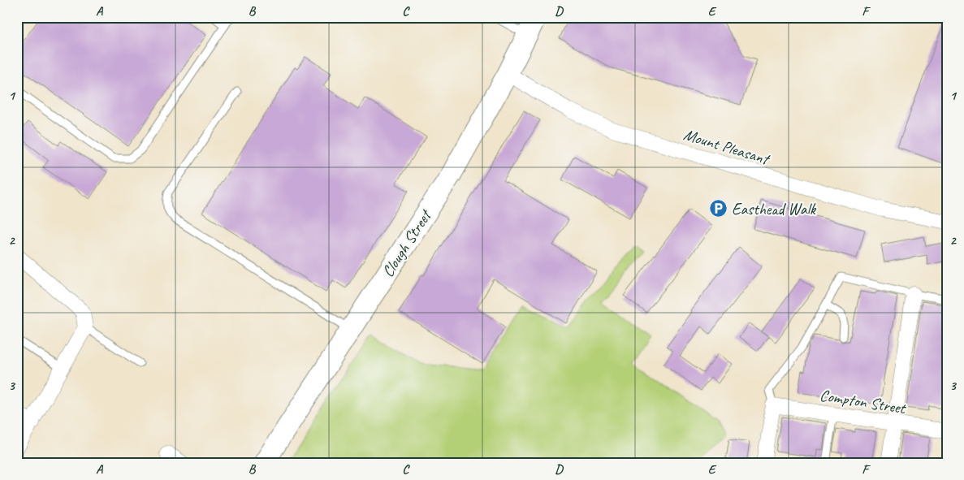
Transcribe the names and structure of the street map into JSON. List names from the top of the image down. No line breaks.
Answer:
{"streets":{"street":["Mount Pleasant","Clough Street","Compton Street"]},"crossings":[["Mount Pleasant","Clough Street"]],"places":{"parking":["Easthead Walk"]},"grid":{"columns":["A","B","C","D","E","F"],"rows":["1","2","3"]}}
